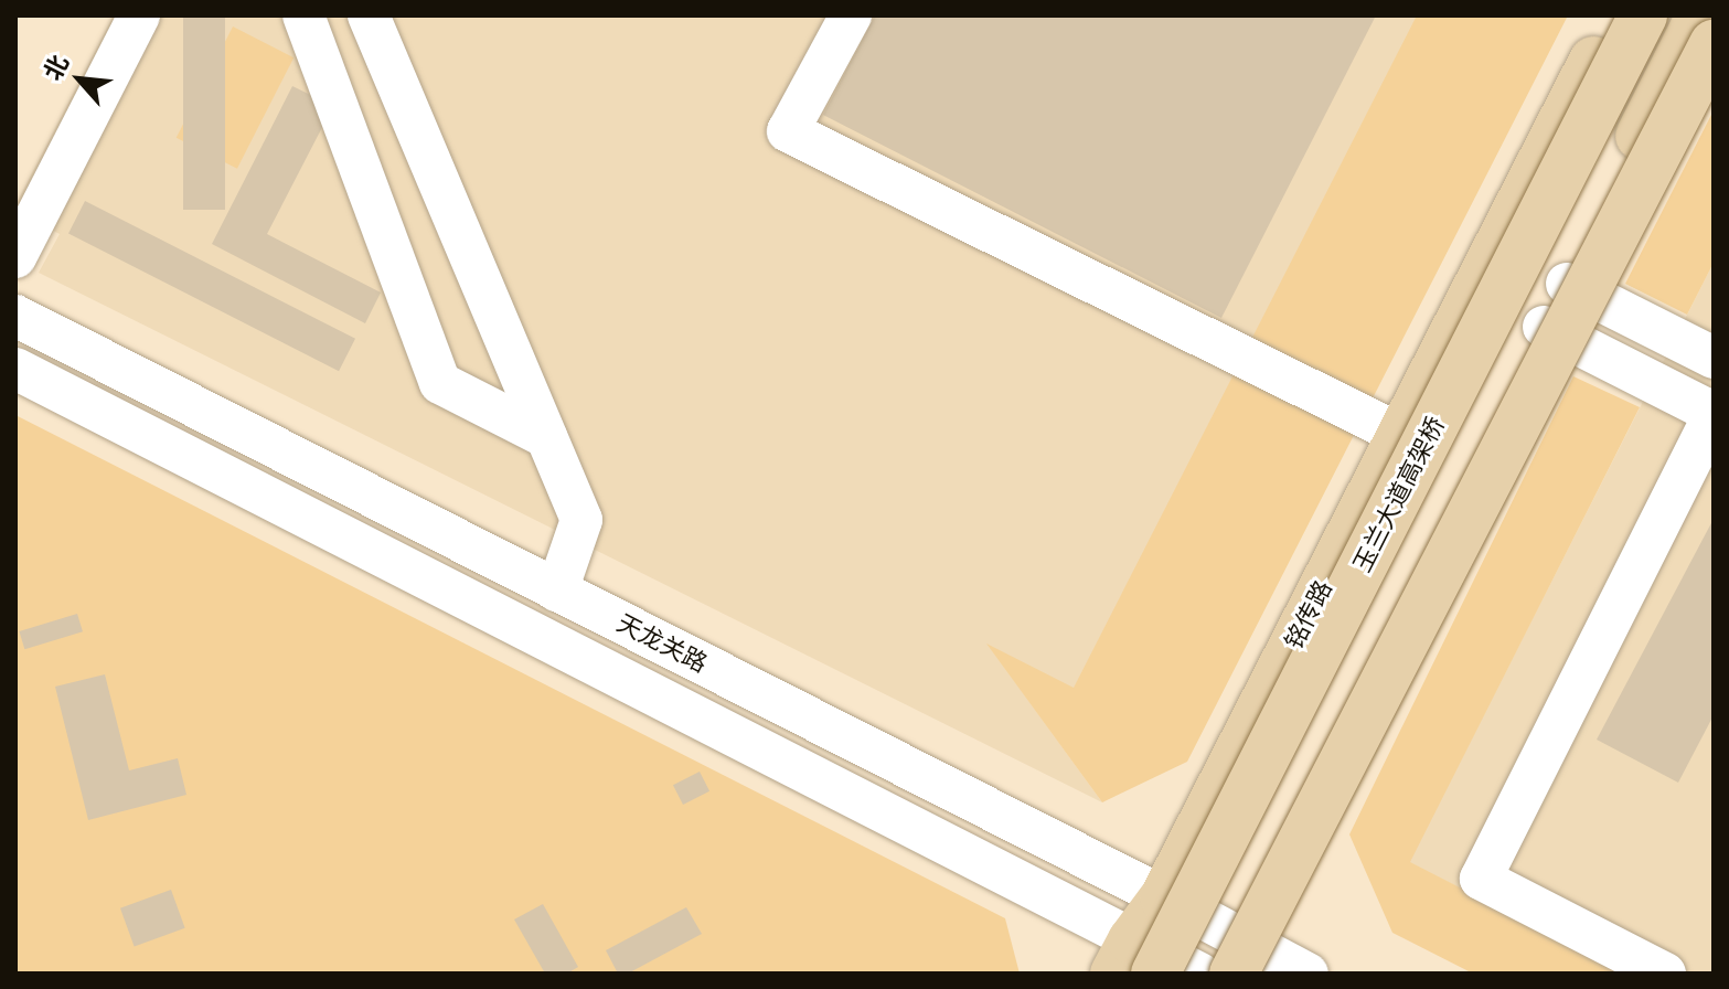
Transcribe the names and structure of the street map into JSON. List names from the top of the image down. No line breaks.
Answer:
{"streets":{"main road":["玉兰大道高架桥","铭传路"],"street":["天龙关路"]},"crossings":[["玉兰大道高架桥","铭传路"],["玉兰大道高架桥","天龙关路"],["铭传路","天龙关路"]],"north":"top left"}
